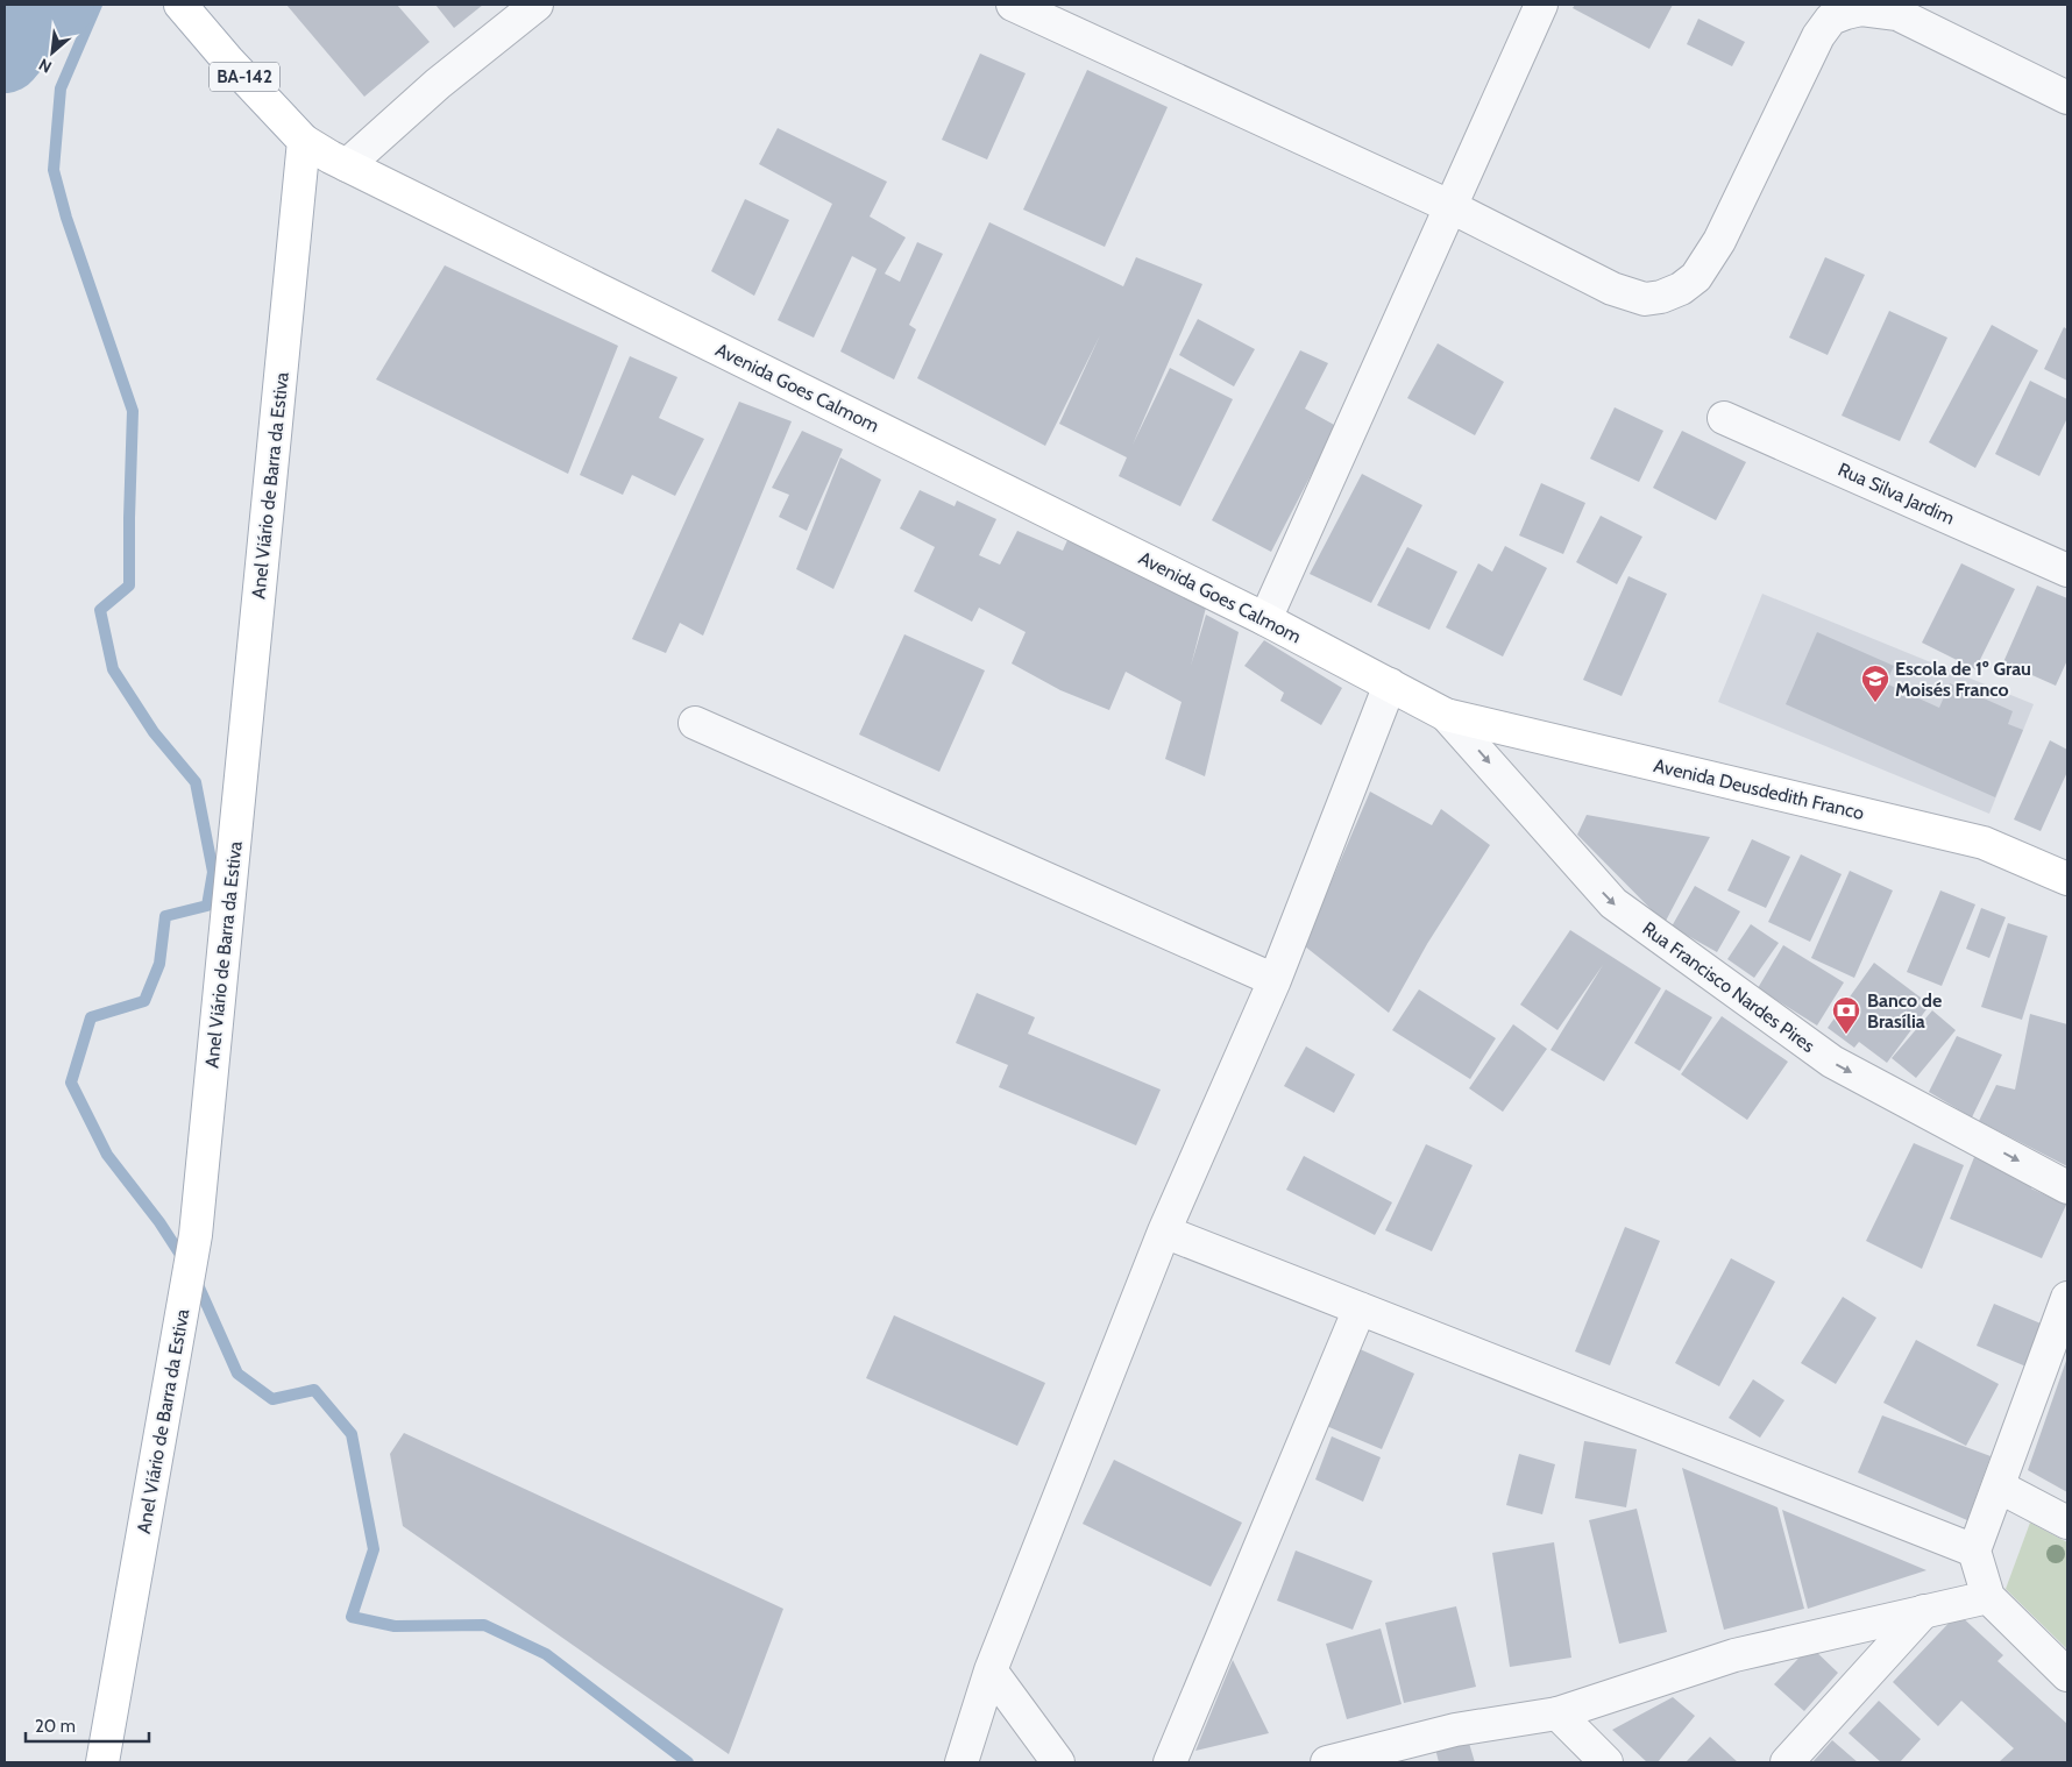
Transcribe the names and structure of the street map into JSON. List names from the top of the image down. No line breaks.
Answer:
{"streets":{"main road":["BA-142","Avenida Goes Calmom","Anel Viário de Barra da Estiva","Avenida Deusdedith Franco"],"street":["Rua Silva Jardim","Rua Francisco Nardes Pires"]},"crossings":[["Avenida Goes Calmom","Anel Viário de Barra da Estiva"],["Avenida Goes Calmom","Avenida Deusdedith Franco"],["Avenida Goes Calmom","Rua Francisco Nardes Pires"],["Avenida Deusdedith Franco","Rua Francisco Nardes Pires"]],"one_way":["Rua Francisco Nardes Pires"],"places":{"school or university":["Escola de 1º Grau Moisés Franco"],"bank":["Banco de Brasília"]},"scale_bar":"20 m","north":"bottom left"}
